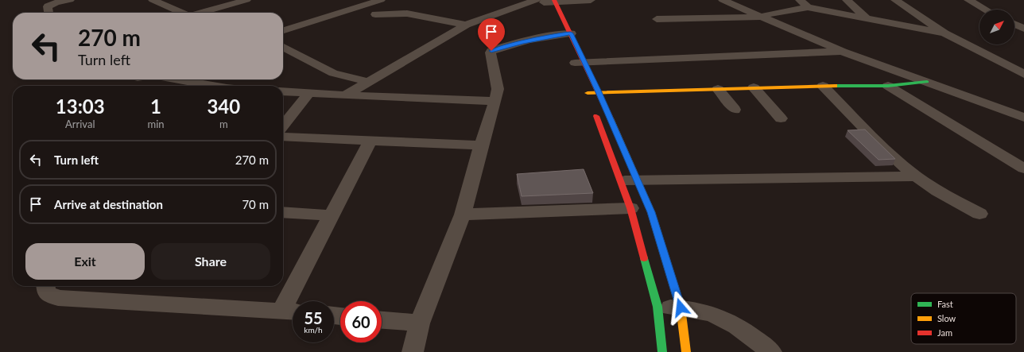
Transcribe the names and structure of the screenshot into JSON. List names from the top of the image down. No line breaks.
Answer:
{"legend":["Fast","Slow","Jam"],"north":"top right","page":{"turn":["270 m","Turn left"],"eta":["13:03","Arrival","1","min","340","m"],"list":[{"name":"Turn left","value":"270 m"},{"name":"Arrive at destination","value":"70 m"}],"buttons":["Exit","Share"],"speed":"55 km/h","limit":"60"}}
